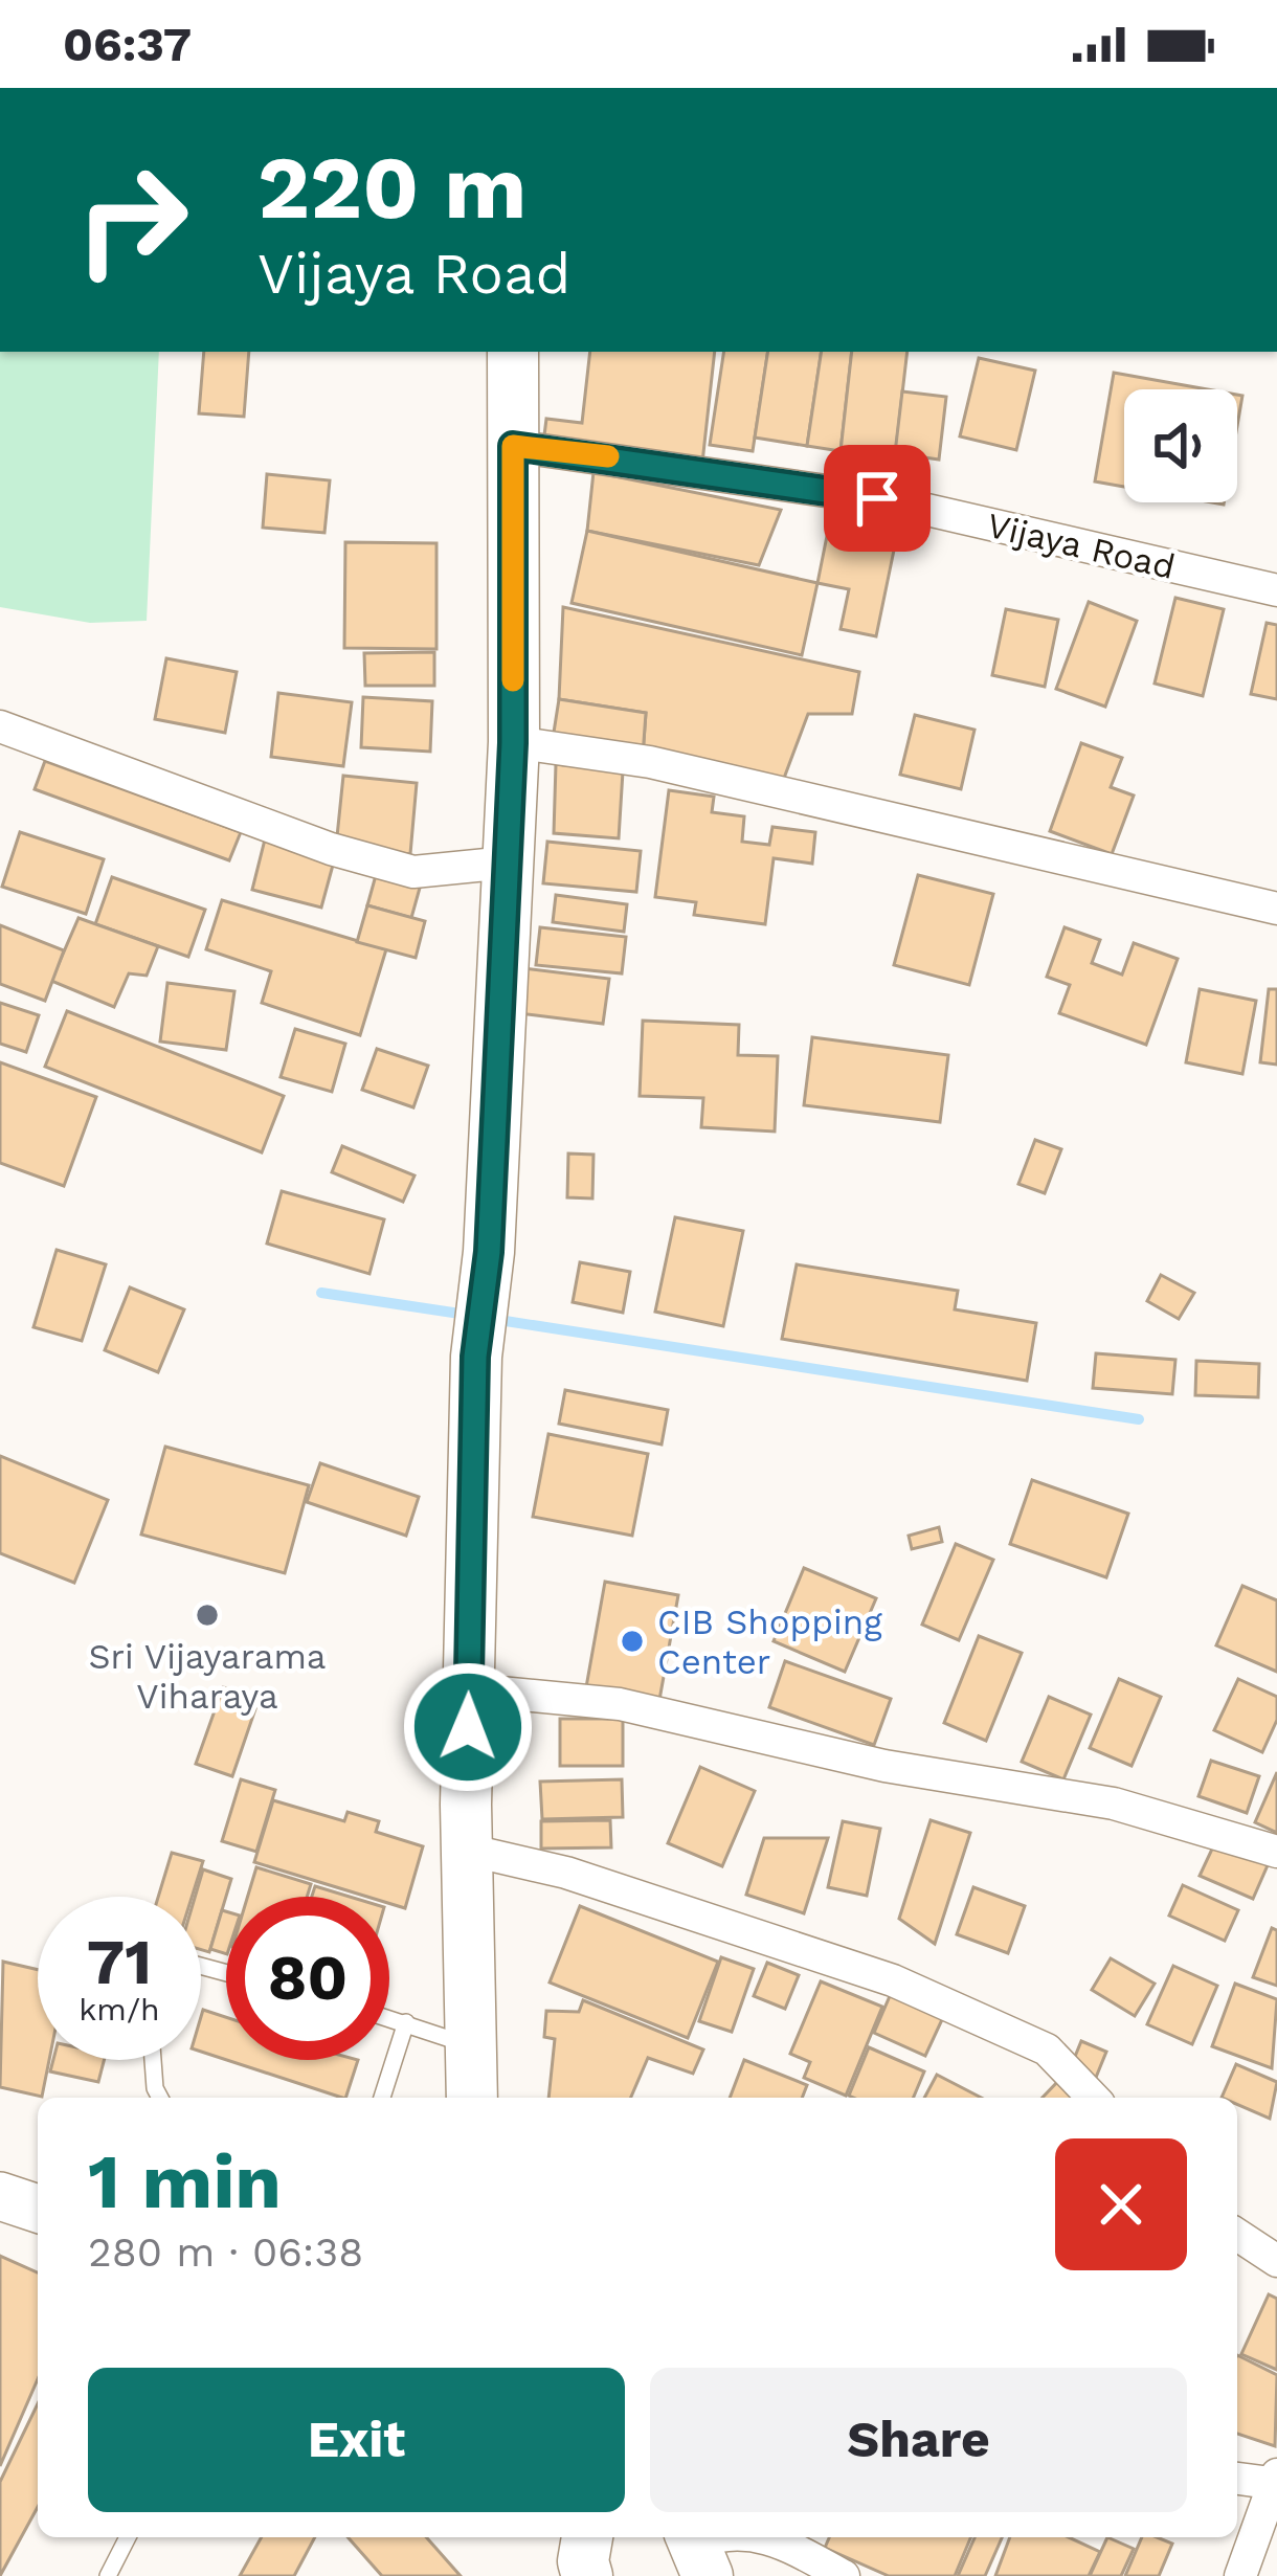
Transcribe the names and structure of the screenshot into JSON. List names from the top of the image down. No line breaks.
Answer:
{"streets":{"street":["Vijaya Road"]},"places":["Sri Vijayarama Viharaya","CIB Shopping Center"],"page":{"status":"06:37","turn":["220 m","Vijaya Road"],"speed":"71 km/h","limit":"80","heading":["1 min","280 m · 06:38"],"buttons":["Exit","Share"]}}
